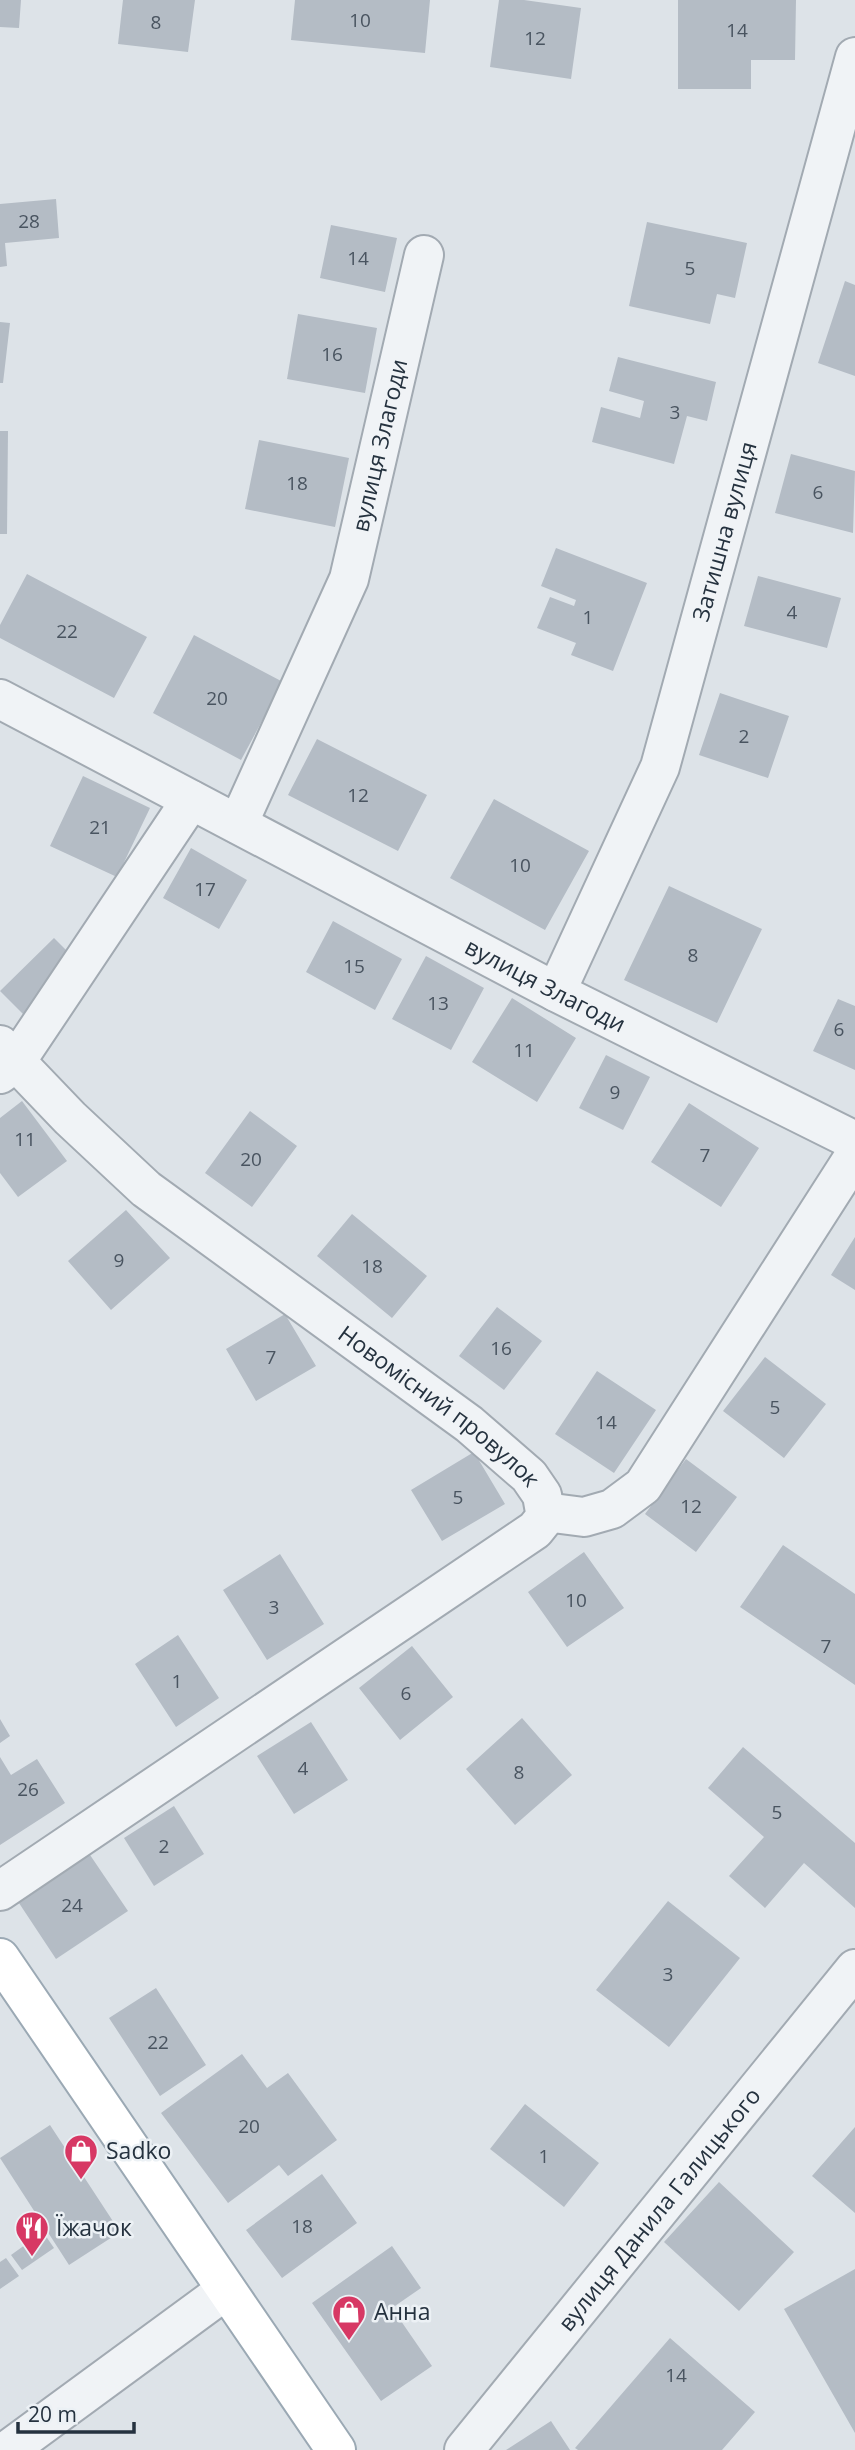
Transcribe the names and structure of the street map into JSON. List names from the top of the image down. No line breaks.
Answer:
{"streets":{"street":["вулиця Злагоди","Затишна вулиця","Новомісний провулок","вулиця Данила Галицького"]},"crossings":[["вулиця Злагоди","Затишна вулиця"]],"places":{"shop":["Sadko","Анна"],"restaurant":["Їжачок"]},"house_numbers":["10","8","14","12","28","14","5","16","3","18","6","4","1","22","20","2","12","21","10","17","8","15","13","6","11","9","11","7","20","9","18","16","7","5","14","5","12","10","3","7","1","6","4","8","26","5","2","24","3","22","20","1","18","14"],"scale_bar":"20 m"}
